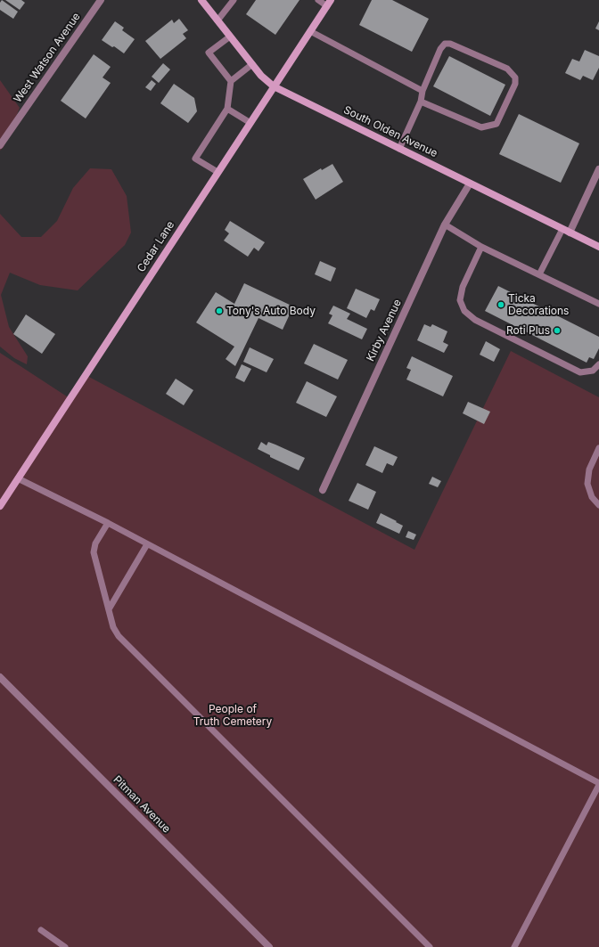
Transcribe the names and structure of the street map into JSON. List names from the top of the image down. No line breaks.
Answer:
{"streets":{"street":["West Watson Avenue","South Olden Avenue","Cedar Lane","Kirby Avenue","Pitman Avenue"]},"crossings":[["South Olden Avenue","Cedar Lane"],["South Olden Avenue","Kirby Avenue"]],"parks":["People of Truth Cemetery"],"places":["Ticka Decorations","Tony's Auto Body","Roti Plus"]}
